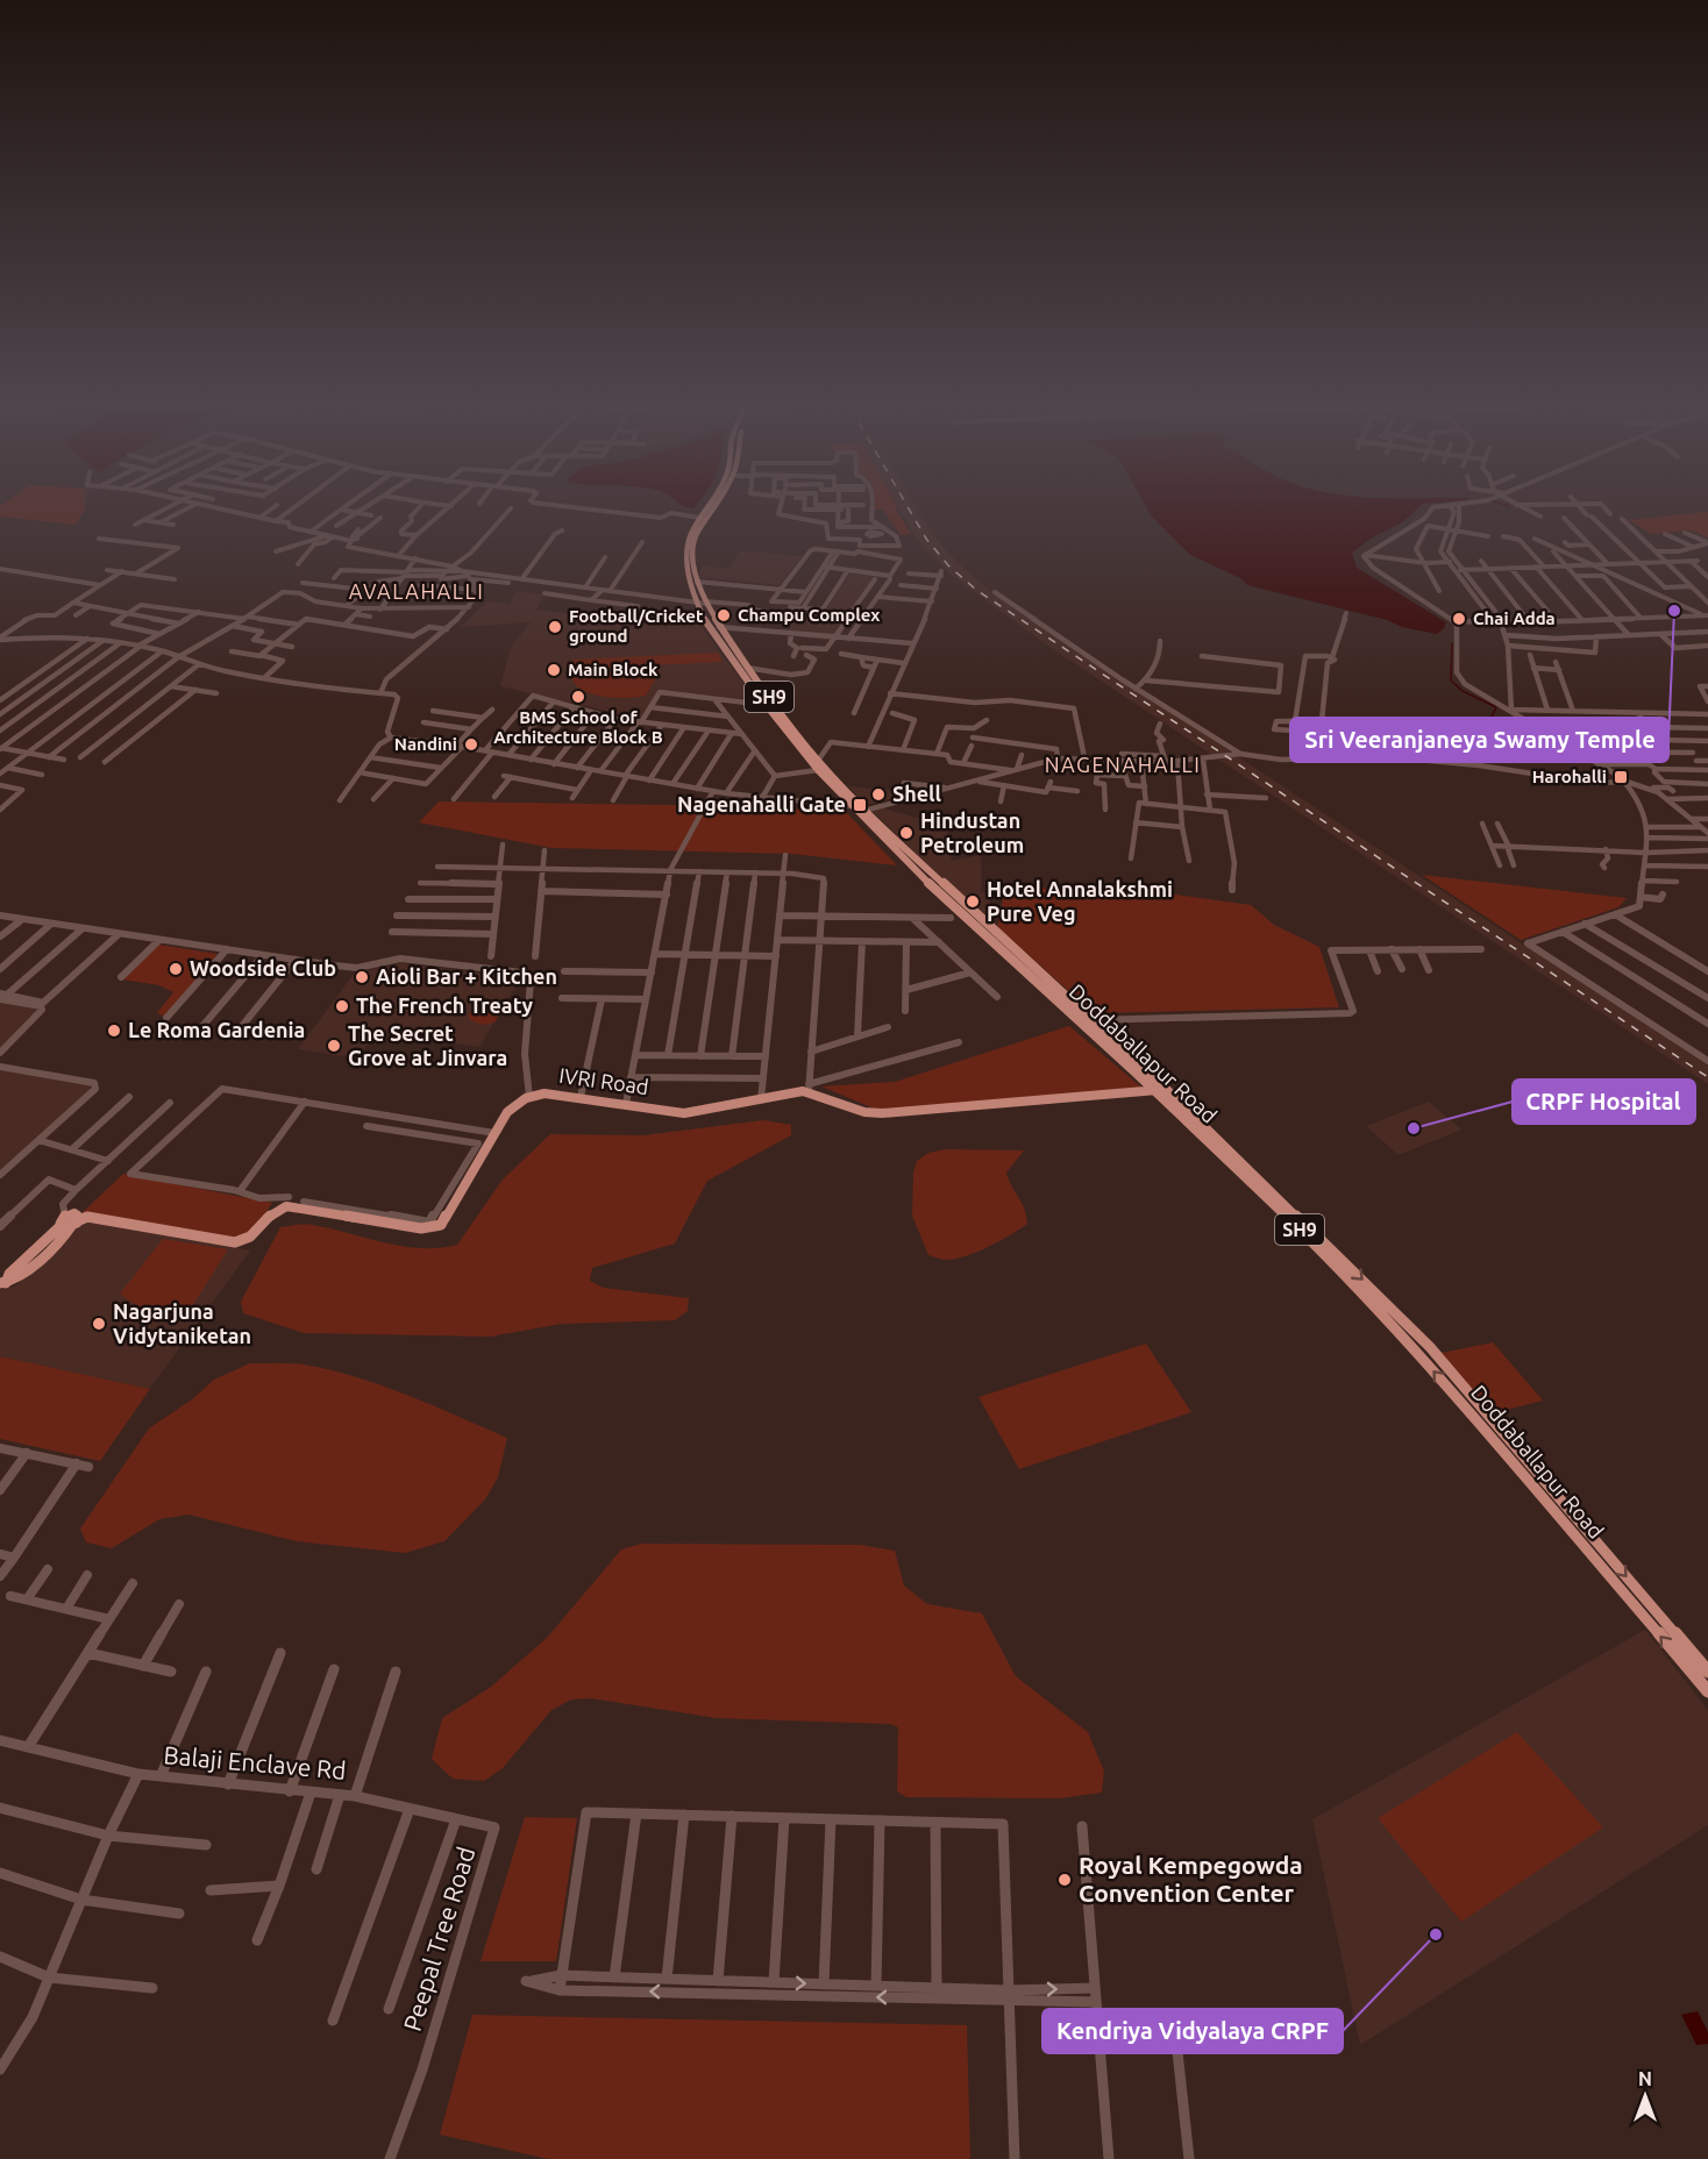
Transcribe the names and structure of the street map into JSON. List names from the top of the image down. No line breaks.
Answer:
{"streets":{"main road":["SH9","Doddaballapur Road","IVRI Road"],"street":["Balaji Enclave Rd","Peepal Tree Road"]},"crossings":[["Doddaballapur Road","IVRI Road"],["Balaji Enclave Rd","Peepal Tree Road"]],"districts":["AVALAHALLI","NAGENAHALLI"],"places":{"other":["Sri Veeranjaneya Swamy Temple","Champu Complex","Chai Adda","Football/Cricket ground","Main Block","BMS School of Architecture Block B","Nandini","Shell","Hindustan Petroleum","Hotel Annalakshmi Pure Veg","Woodside Club","Aioli Bar + Kitchen","The French Treaty","Le Roma Gardenia","The Secret Grove at Jinvara","CRPF Hospital","Nagarjuna Vidytaniketan","Royal Kempegowda Convention Center","Kendriya Vidyalaya CRPF"],"transit":["Harohalli","Nagenahalli Gate"]},"north":"top"}
